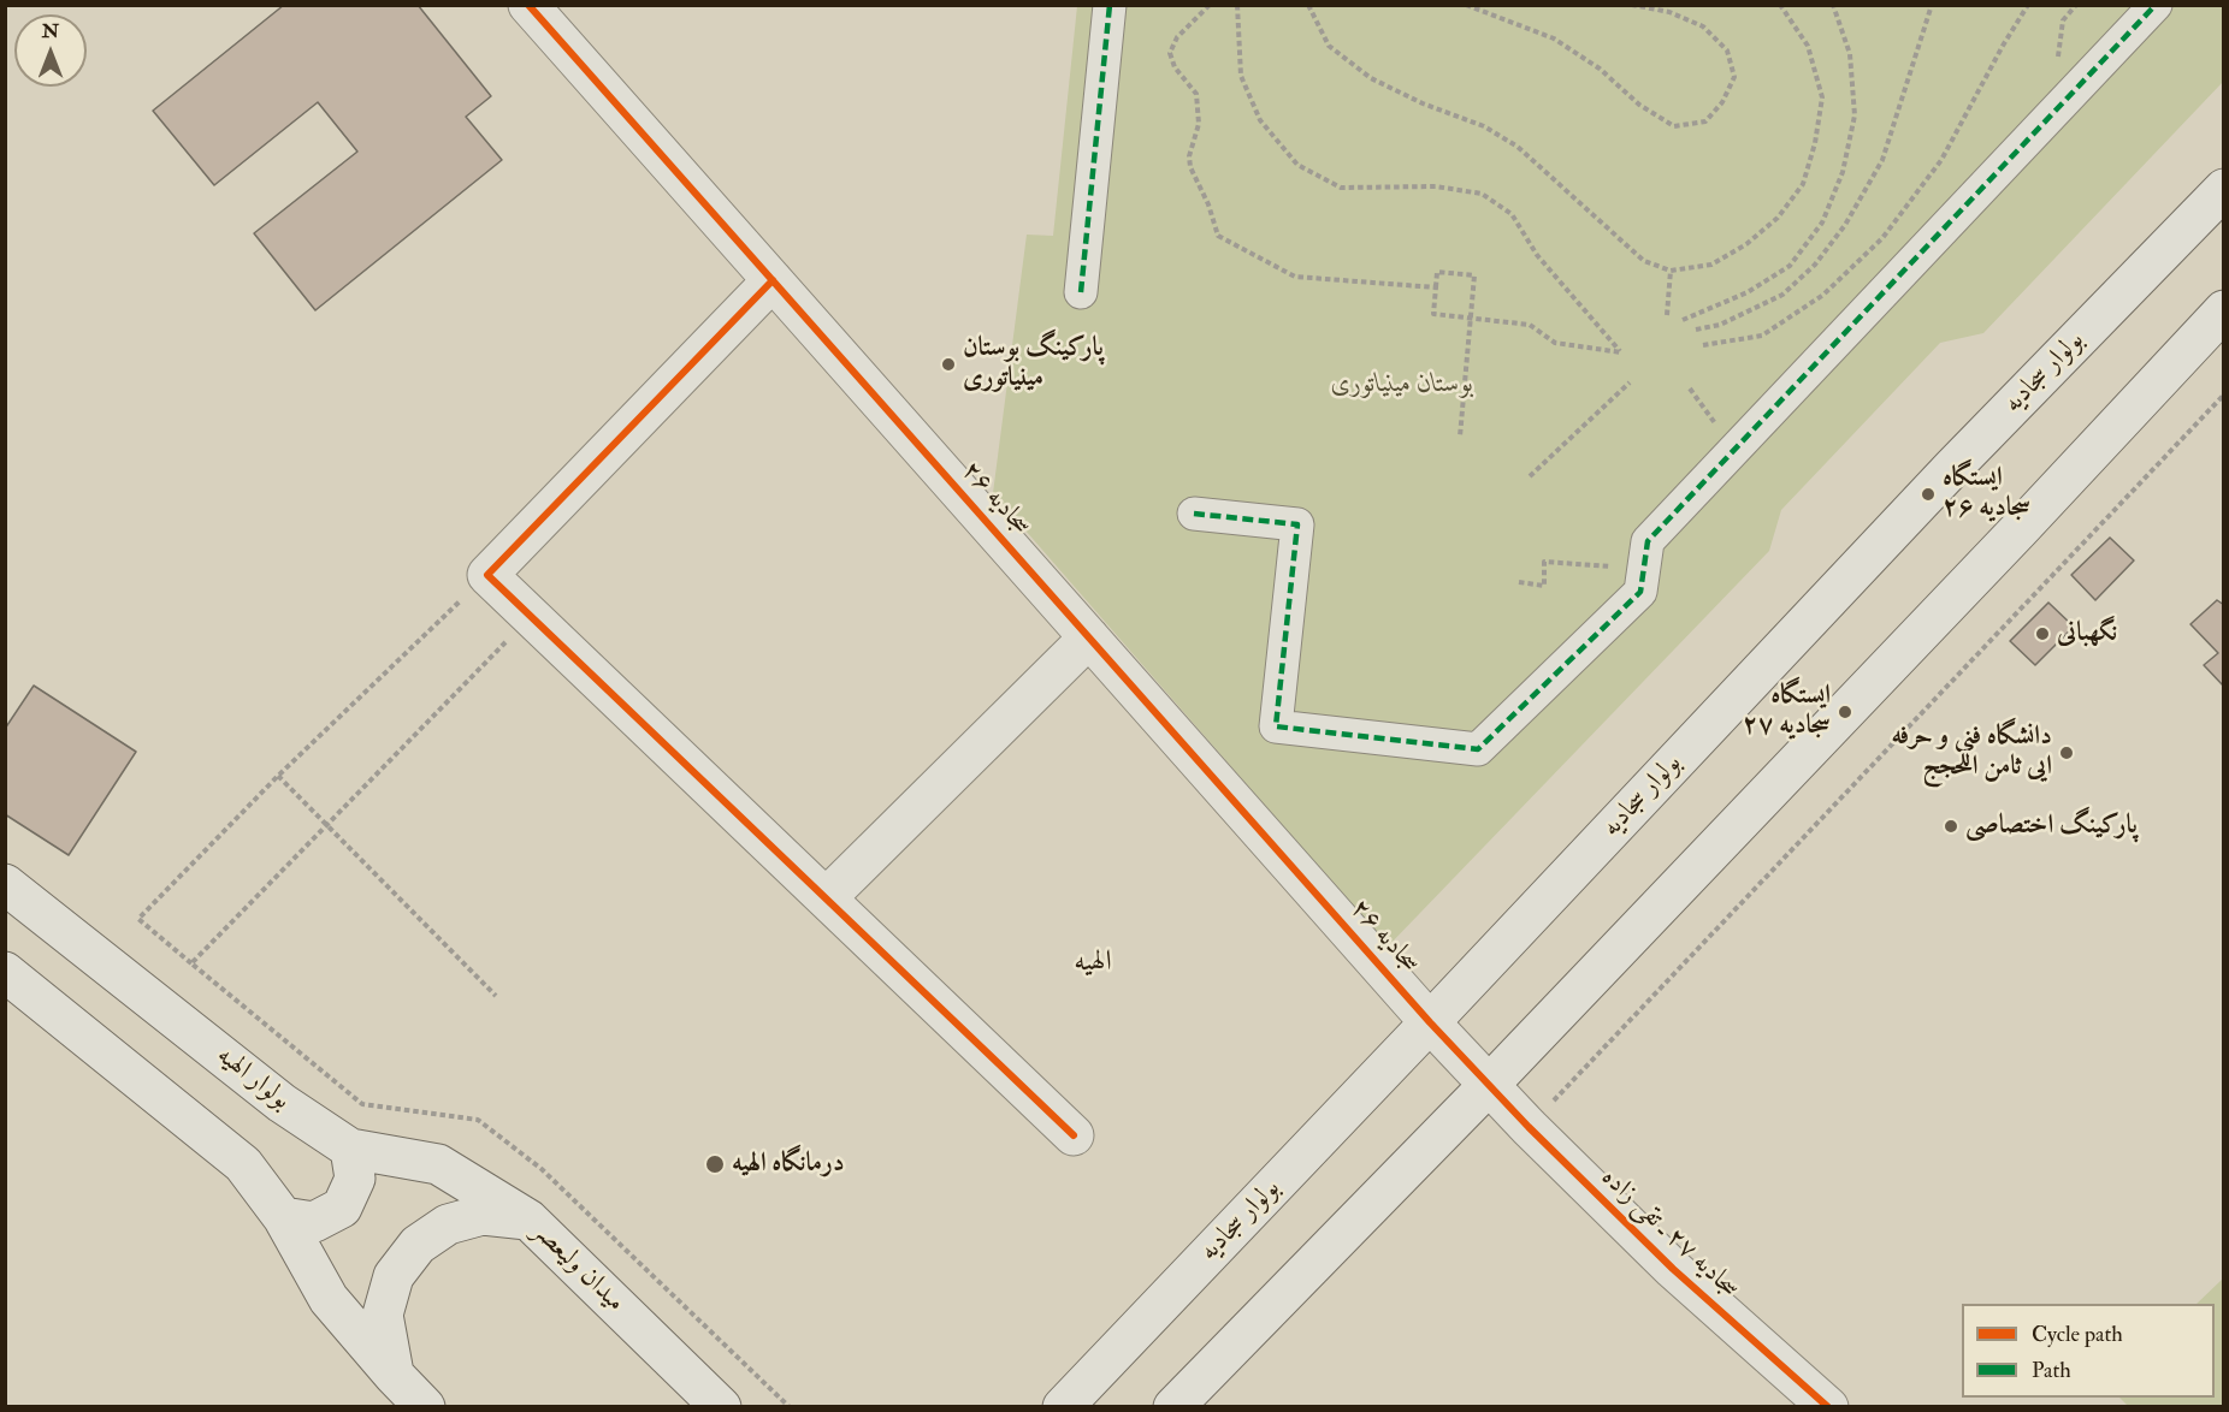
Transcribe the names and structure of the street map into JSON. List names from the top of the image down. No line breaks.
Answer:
{"streets":{"main road":["بولوار سجادیه","سجادیه ۲۶","بولوار الهیه","سجادیه ۲۷ ـ تقی زاده","میدان ولیعصر"]},"crossings":[["بولوار سجادیه","سجادیه ۲۶"],["سجادیه ۲۶","سجادیه ۲۷ ـ تقی زاده"],["بولوار الهیه","میدان ولیعصر"]],"districts":["الهیه"],"parks":["بوستان مینیاتوری"],"places":["پارکینگ بوستان مینیاتوری","ایستگاه سجادیه ۲۶","نگهبانی","ایستگاه سجادیه ۲۷","دانشگاه فنی و حرفه ایی ثامن اللحجج","پارکینگ اختصاصی","درمانگاه الهیه"],"legend":["Cycle path","Path"],"north":"top"}
